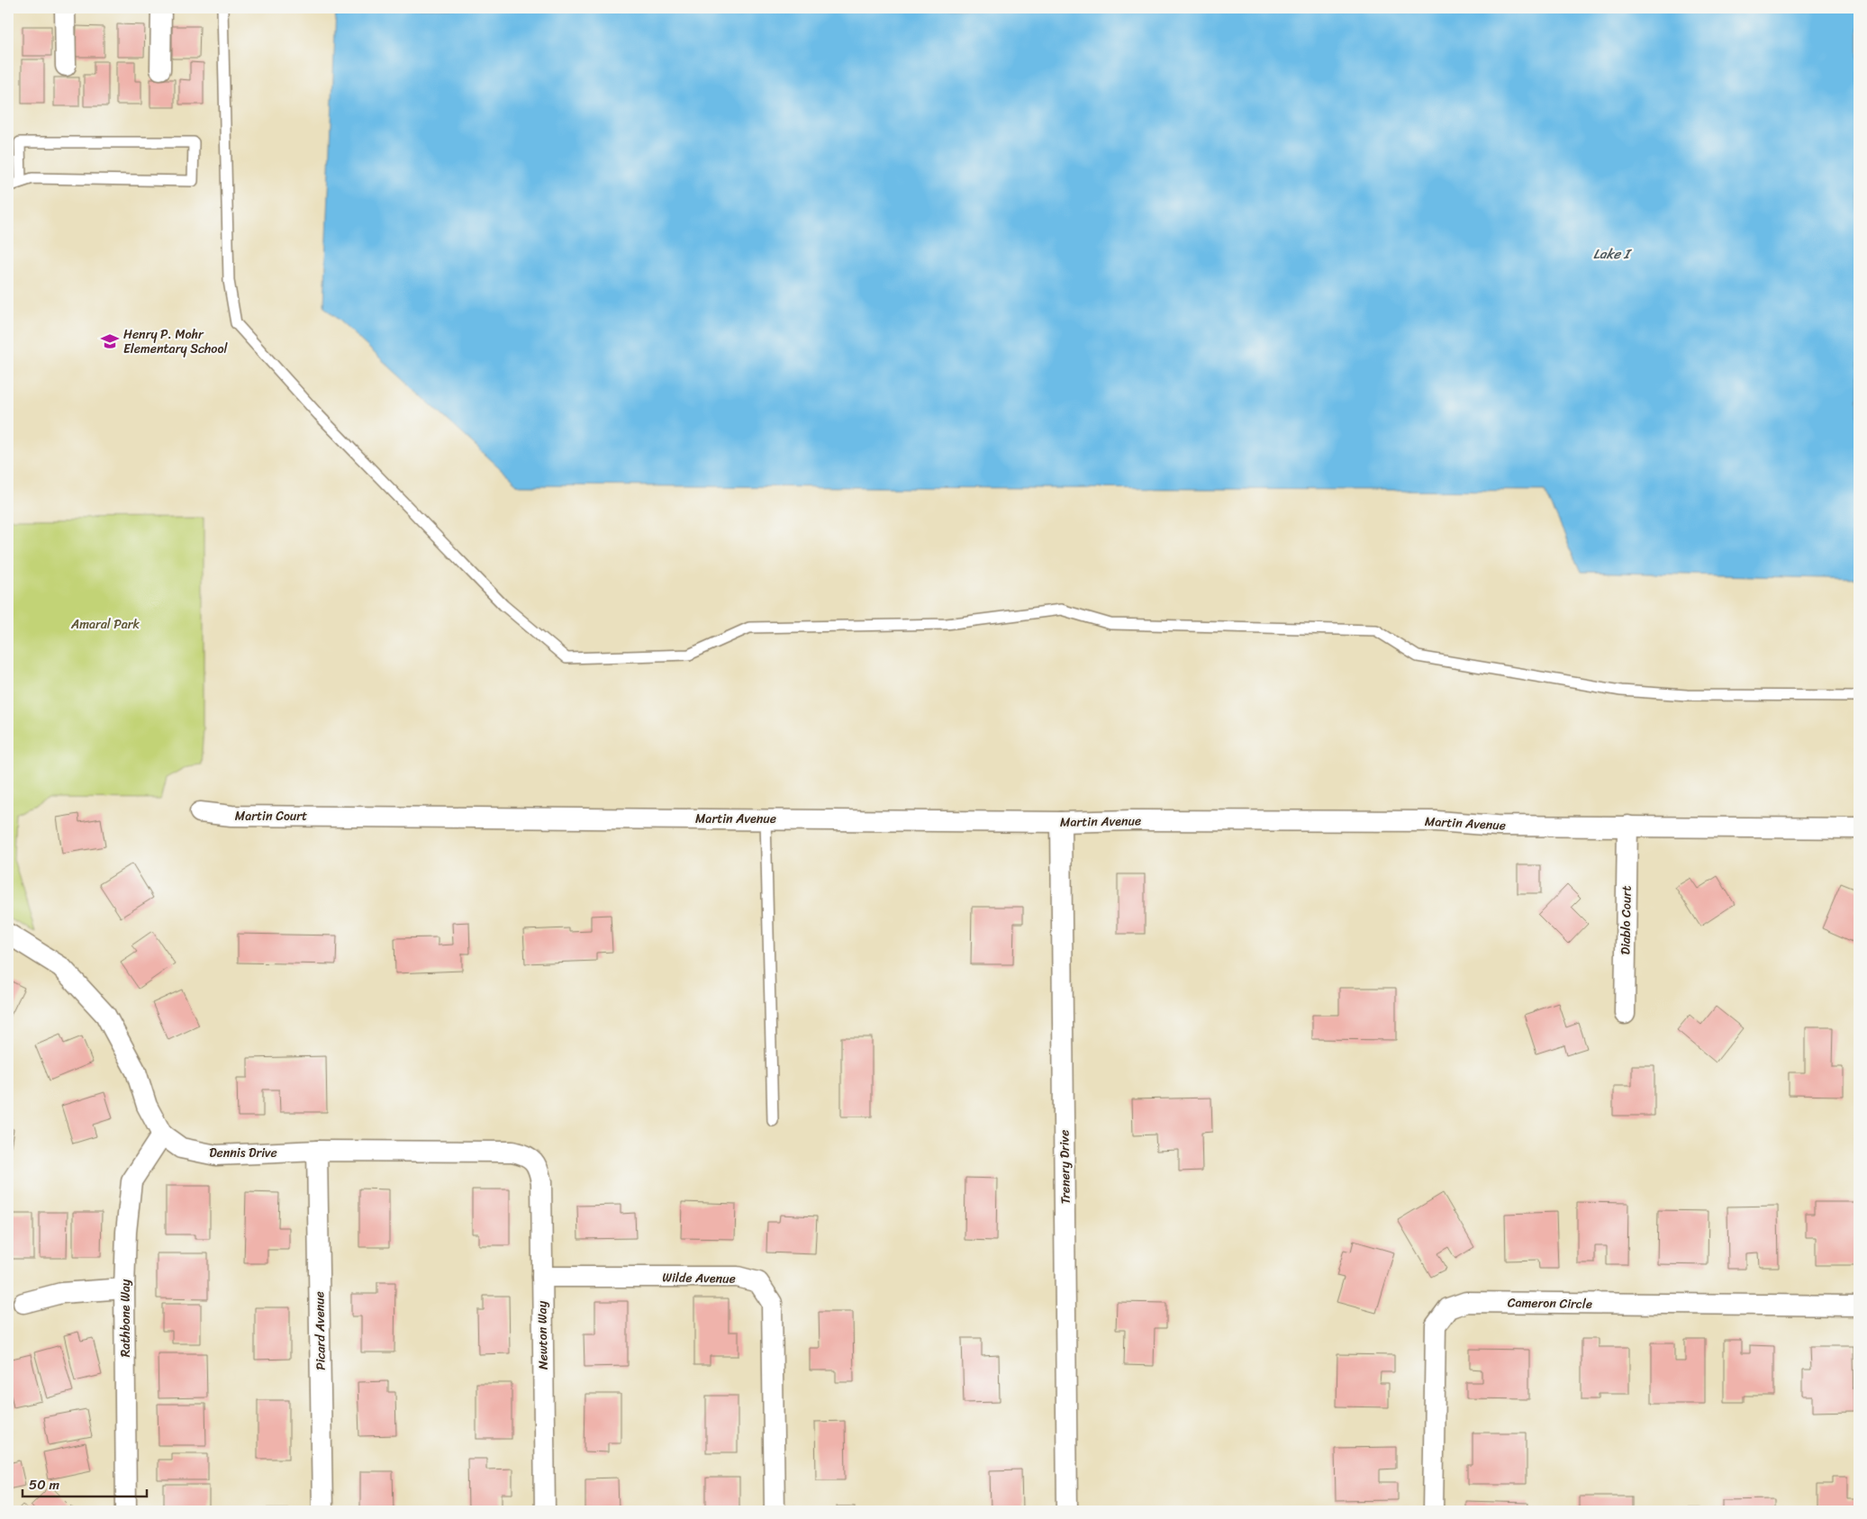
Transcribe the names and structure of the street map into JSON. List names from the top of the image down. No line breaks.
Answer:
{"streets":{"street":["Martin Court","Martin Avenue","Diablo Court","Dennis Drive","Trenery Drive","Wilde Avenue","Cameron Circle","Rathbone Way","Picard Avenue","Newton Way"]},"crossings":[["Martin Court","Martin Avenue"],["Martin Avenue","Diablo Court"],["Martin Avenue","Trenery Drive"],["Dennis Drive","Rathbone Way"],["Dennis Drive","Picard Avenue"],["Dennis Drive","Newton Way"],["Wilde Avenue","Newton Way"]],"water":["Lake I"],"parks":["Amaral Park"],"places":{"school or university":["Henry P. Mohr Elementary School"]},"scale_bar":"50 m"}
